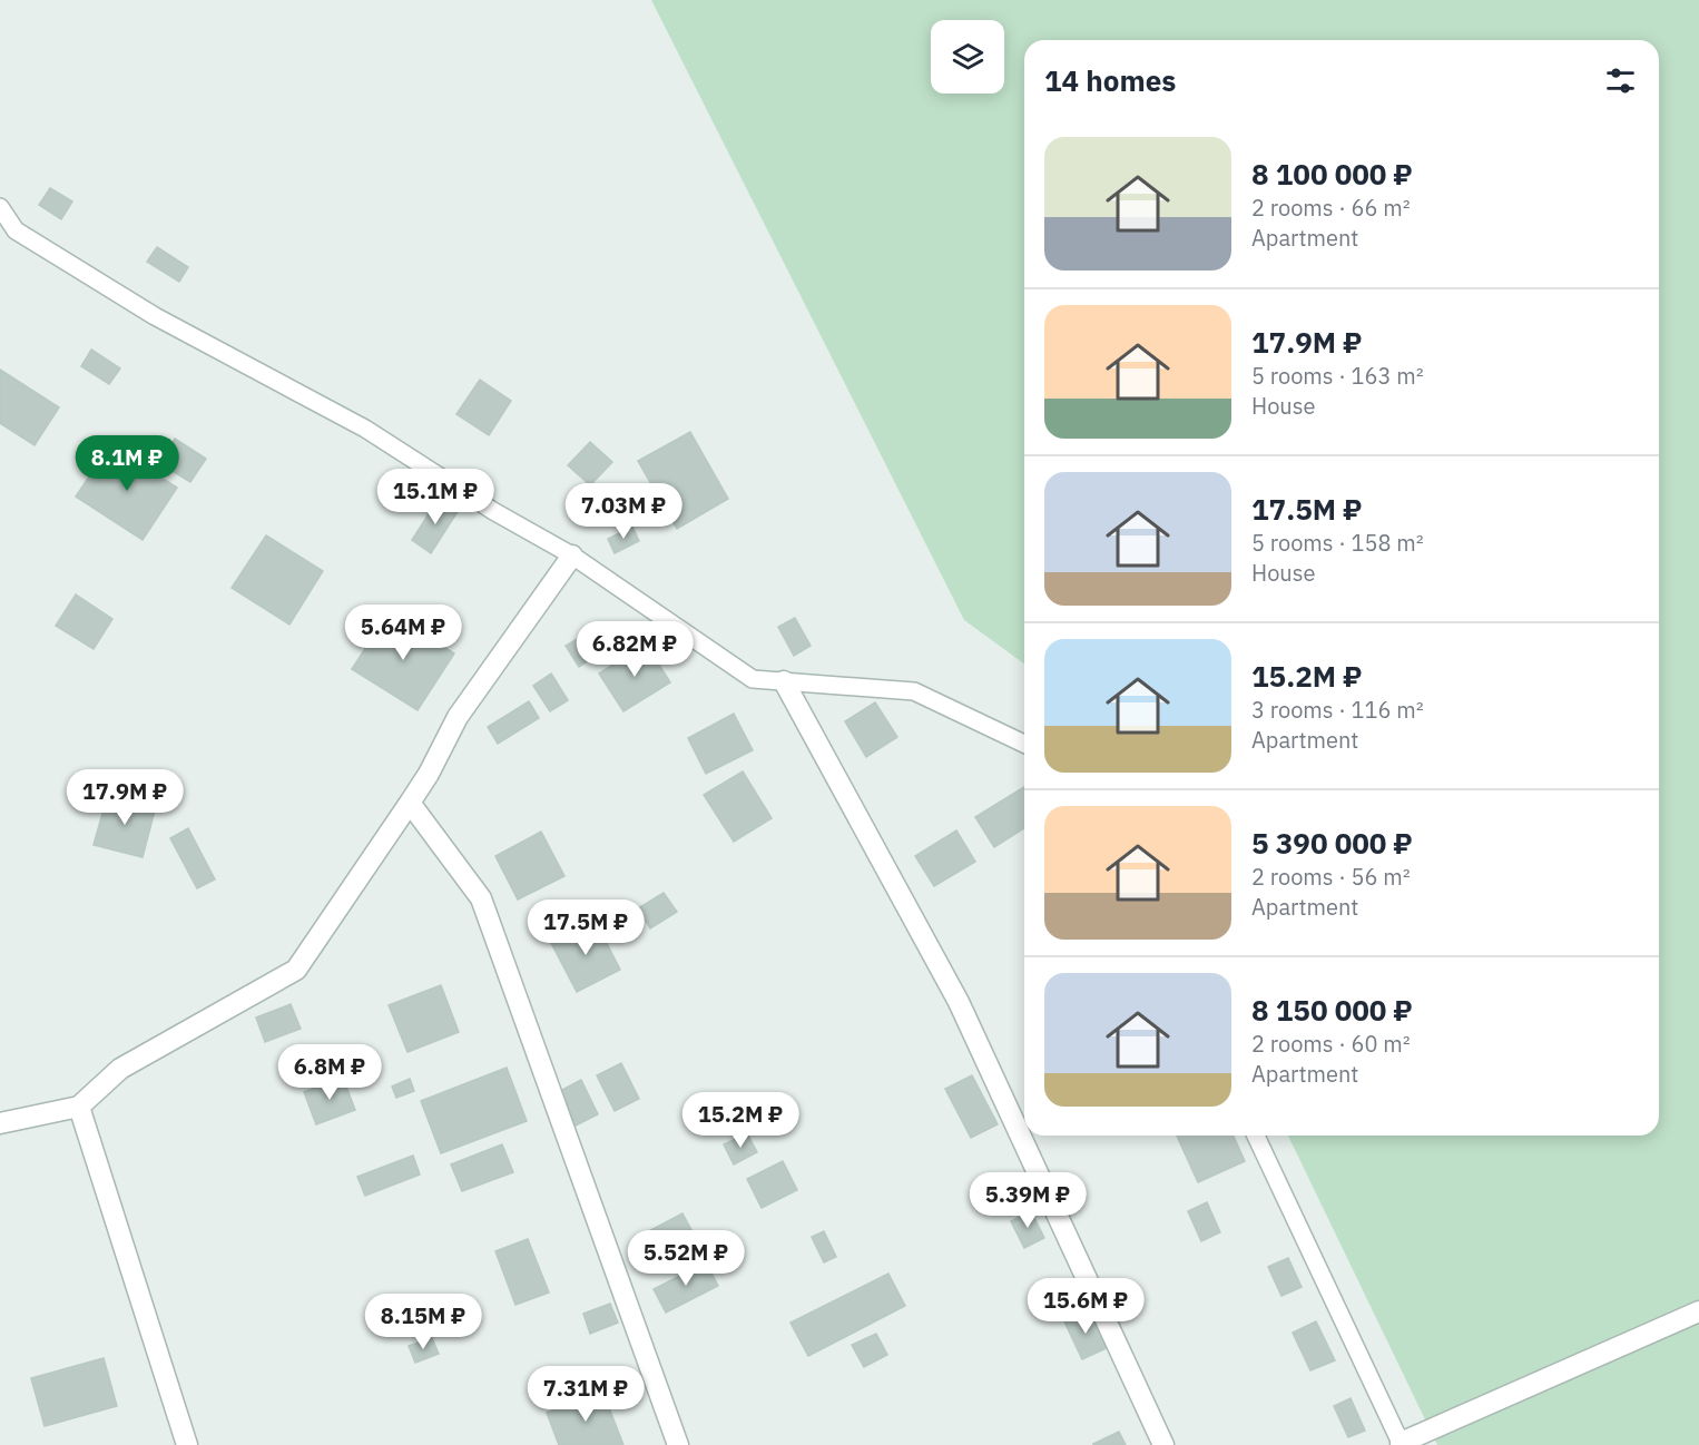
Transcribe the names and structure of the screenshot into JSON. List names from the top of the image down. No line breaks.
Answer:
{"page":{"heading":"14 homes","list":[{"name":"8 100 000 ₽","note":"2 rooms · 66 m² · Apartment"},{"name":"17.9M ₽","note":"5 rooms · 163 m² · House"},{"name":"17.5M ₽","note":"5 rooms · 158 m² · House"},{"name":"15.2M ₽","note":"3 rooms · 116 m² · Apartment"},{"name":"5 390 000 ₽","note":"2 rooms · 56 m² · Apartment"},{"name":"8 150 000 ₽","note":"2 rooms · 60 m² · Apartment"}],"price":["8.1M ₽","15.1M ₽","7.03M ₽","5.64M ₽","6.82M ₽","17.9M ₽","17.5M ₽","6.8M ₽","15.2M ₽","5.39M ₽","5.52M ₽","15.6M ₽","8.15M ₽","7.31M ₽"]}}
